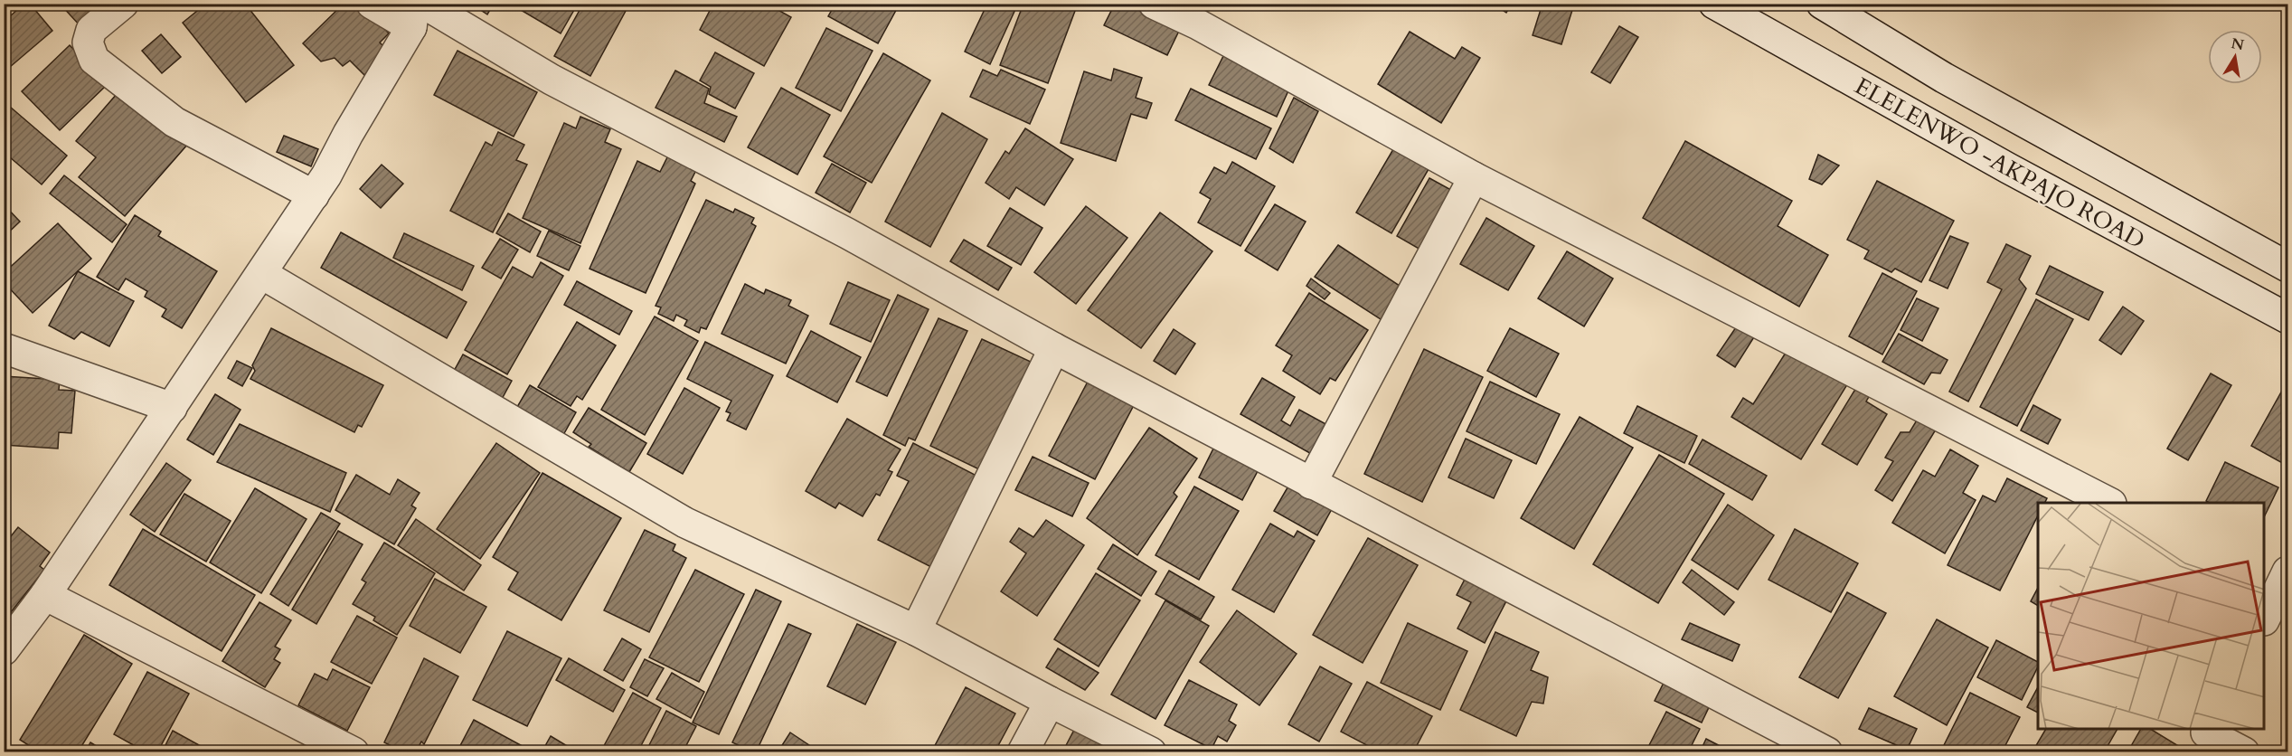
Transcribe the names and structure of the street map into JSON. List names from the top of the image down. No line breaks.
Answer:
{"streets":{"street":["ELELENWO -AKPAJO ROAD"]},"north":"top"}
